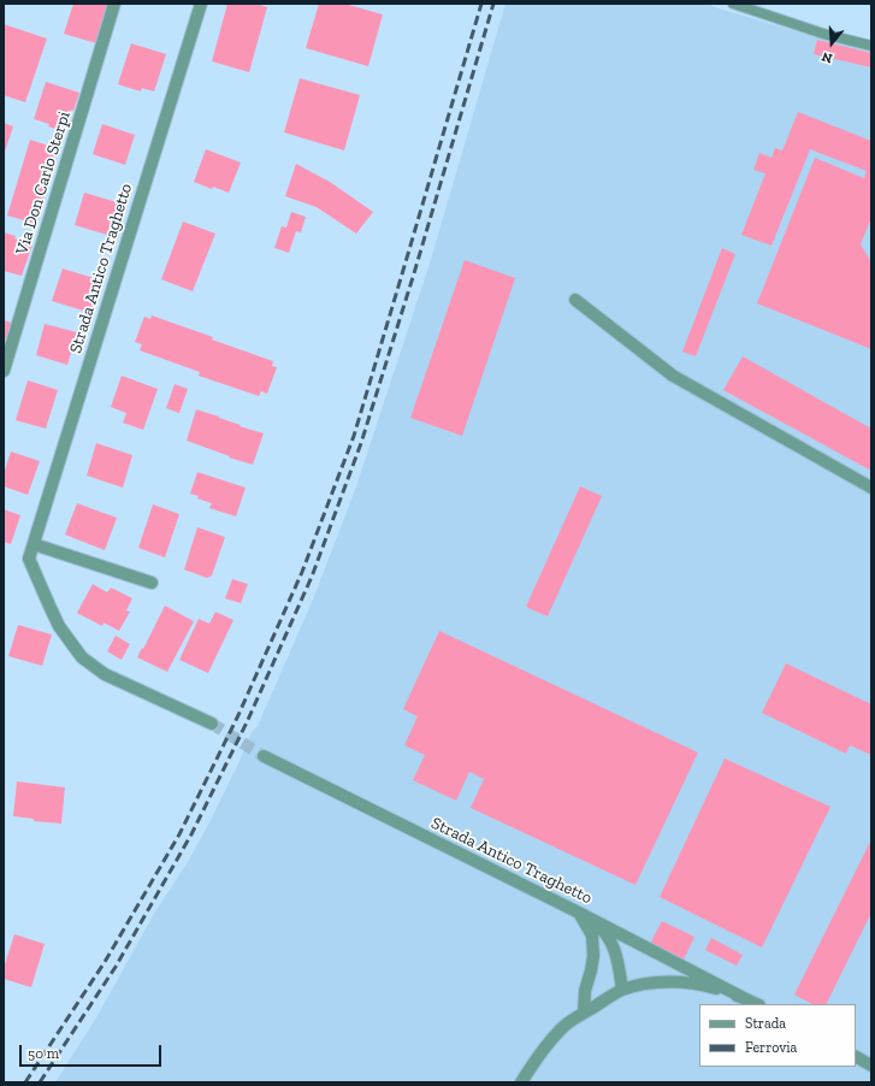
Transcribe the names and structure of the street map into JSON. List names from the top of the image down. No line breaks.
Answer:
{"streets":{"street":["Via Don Carlo Sterpi","Strada Antico Traghetto"]},"legend":["Strada","Ferrovia"],"scale_bar":"50 m","north":"bottom"}
